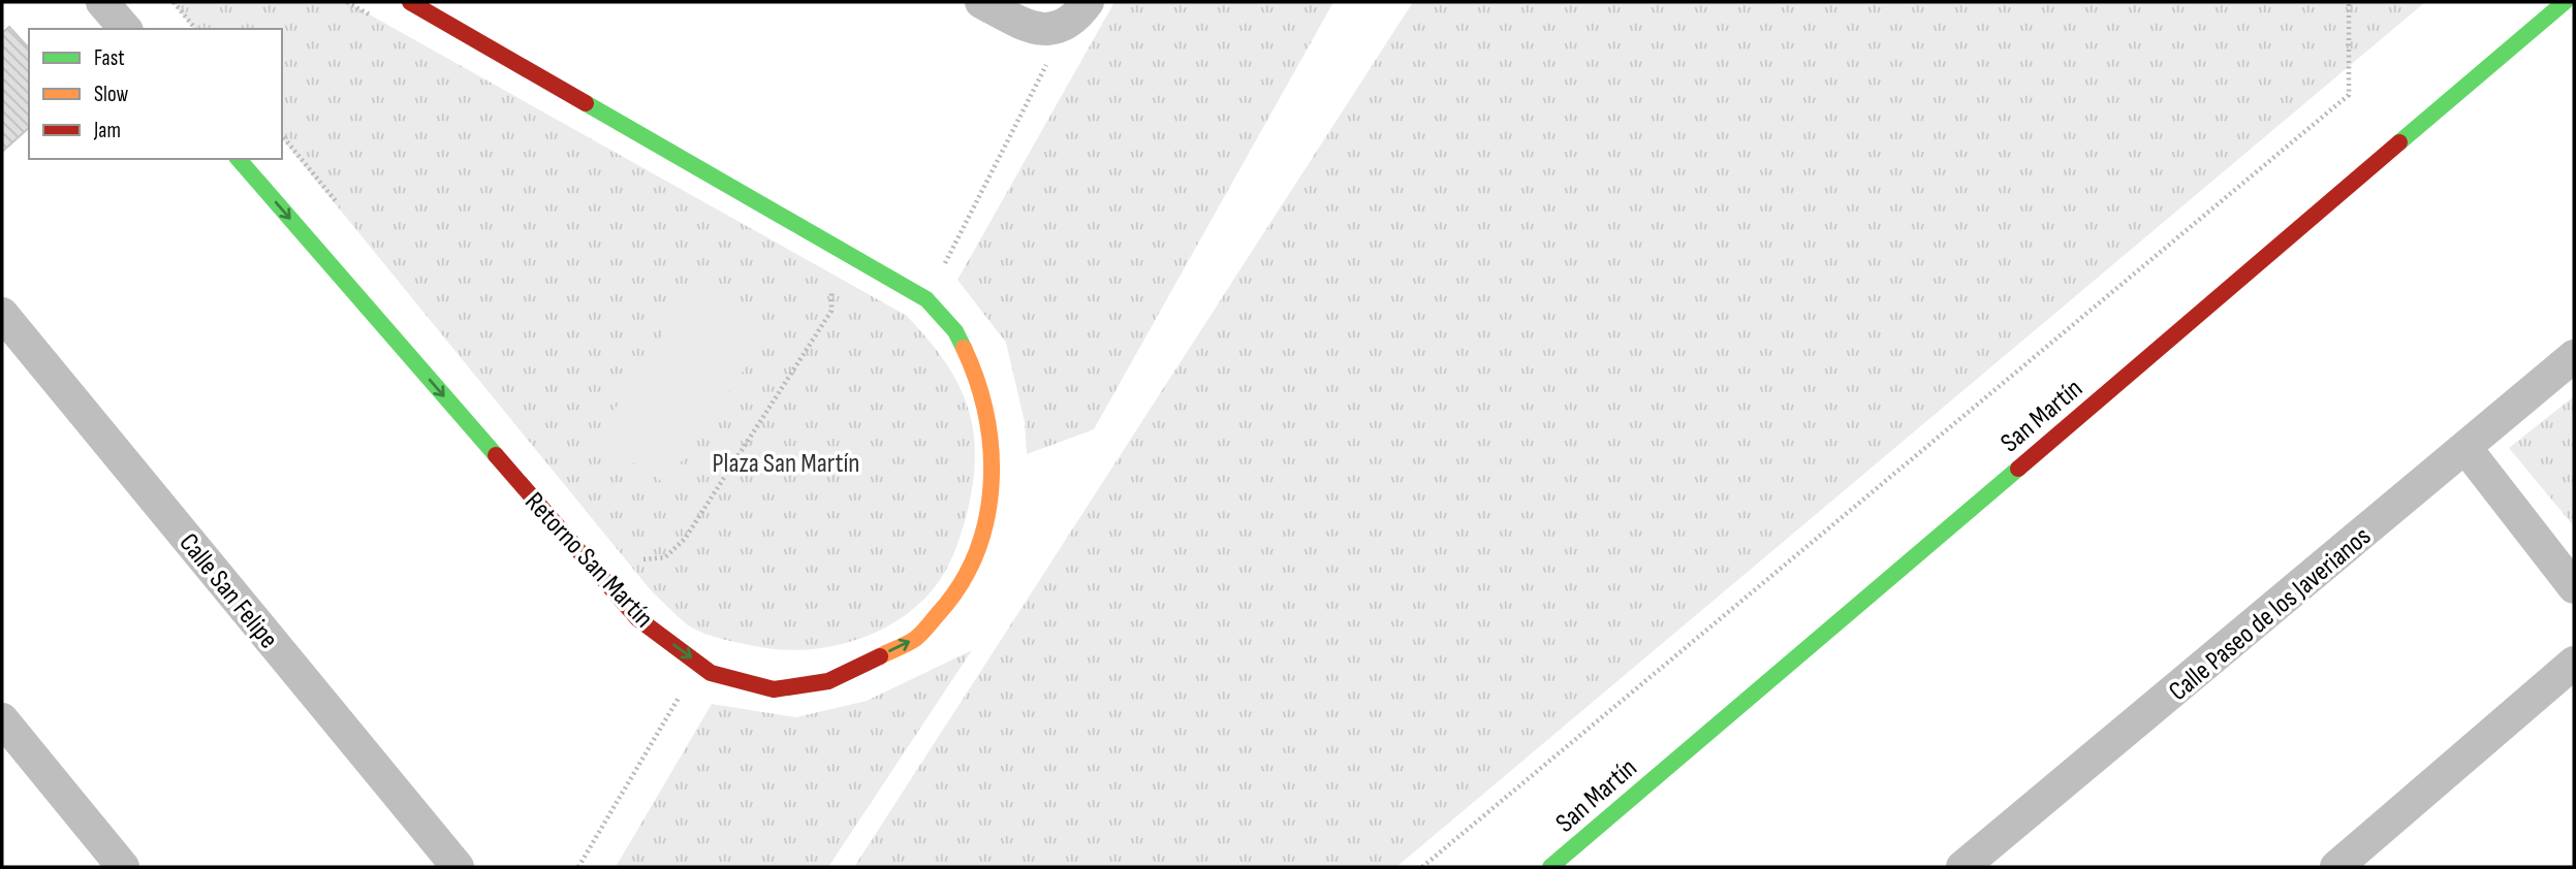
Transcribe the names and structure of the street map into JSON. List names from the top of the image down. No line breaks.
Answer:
{"streets":{"street":["San Martín","Retorno San Martín","Calle San Felipe","Calle Paseo de los Javerianos"]},"parks":["Plaza San Martín"],"legend":["Fast","Slow","Jam"]}
